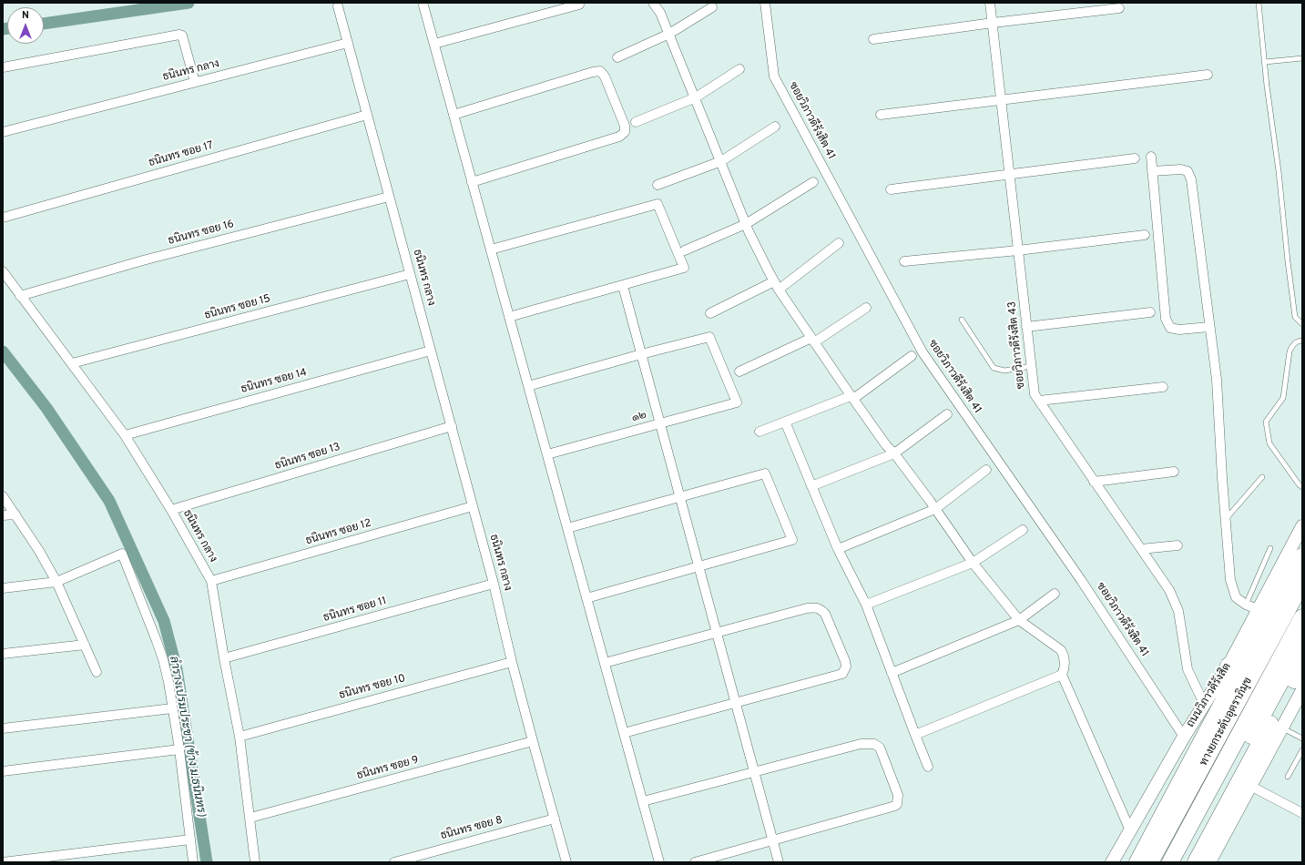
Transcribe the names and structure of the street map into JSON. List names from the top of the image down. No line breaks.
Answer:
{"streets":{"highway":["ถนนวิภาวดีรังสิต","ทางยกระดับอุตราภิมุข"],"street":["ธนินทร กลาง","ซอยวิภาวดีรังสิต 41","ธนินทร ซอย 17","ธนินทร ซอย 16","ธนินทร ซอย 15","ซอยวิภาวดีรังสิต 43","ธนินทร ซอย 14","๑๒","ธนินทร ซอย 13","ธนินทร ซอย 12","ธนินทร ซอย 11","ธนินทร ซอย 10","ธนินทร ซอย 9","ธนินทร ซอย 8"]},"crossings":[["ธนินทร กลาง","ธนินทร ซอย 17"],["ธนินทร กลาง","ธนินทร ซอย 16"],["ธนินทร กลาง","ธนินทร ซอย 15"],["ธนินทร กลาง","ธนินทร ซอย 14"],["ธนินทร กลาง","ธนินทร ซอย 13"],["ธนินทร กลาง","ธนินทร ซอย 12"],["ธนินทร กลาง","ธนินทร ซอย 11"],["ธนินทร กลาง","ธนินทร ซอย 10"],["ธนินทร กลาง","ธนินทร ซอย 9"],["ธนินทร กลาง","ธนินทร ซอย 8"],["ซอยวิภาวดีรังสิต 41","ถนนวิภาวดีรังสิต"],["ซอยวิภาวดีรังสิต 43","ถนนวิภาวดีรังสิต"]],"water":["ลำรางเปรมประชา (ข้าง ม.ธนินทร)"],"north":"top"}
